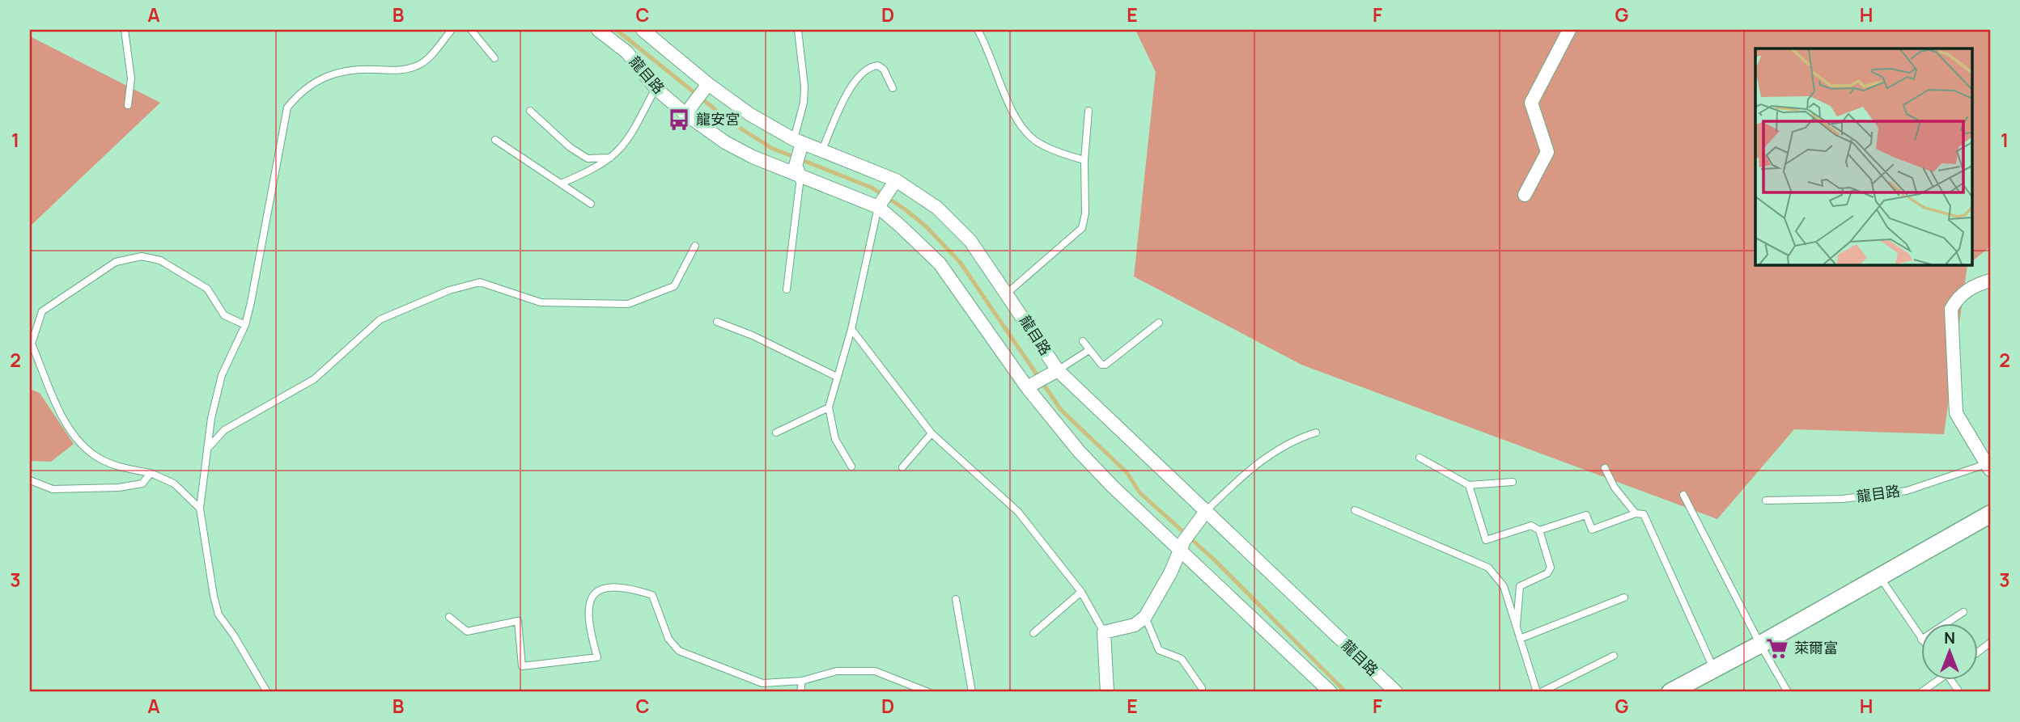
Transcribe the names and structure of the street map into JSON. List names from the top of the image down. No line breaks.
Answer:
{"streets":{"street":["龍目路"]},"places":{"bus stop":["龍安宮"],"supermarket":["萊爾富"]},"north":"top","grid":{"columns":["A","B","C","D","E","F","G","H"],"rows":["1","2","3"]}}
